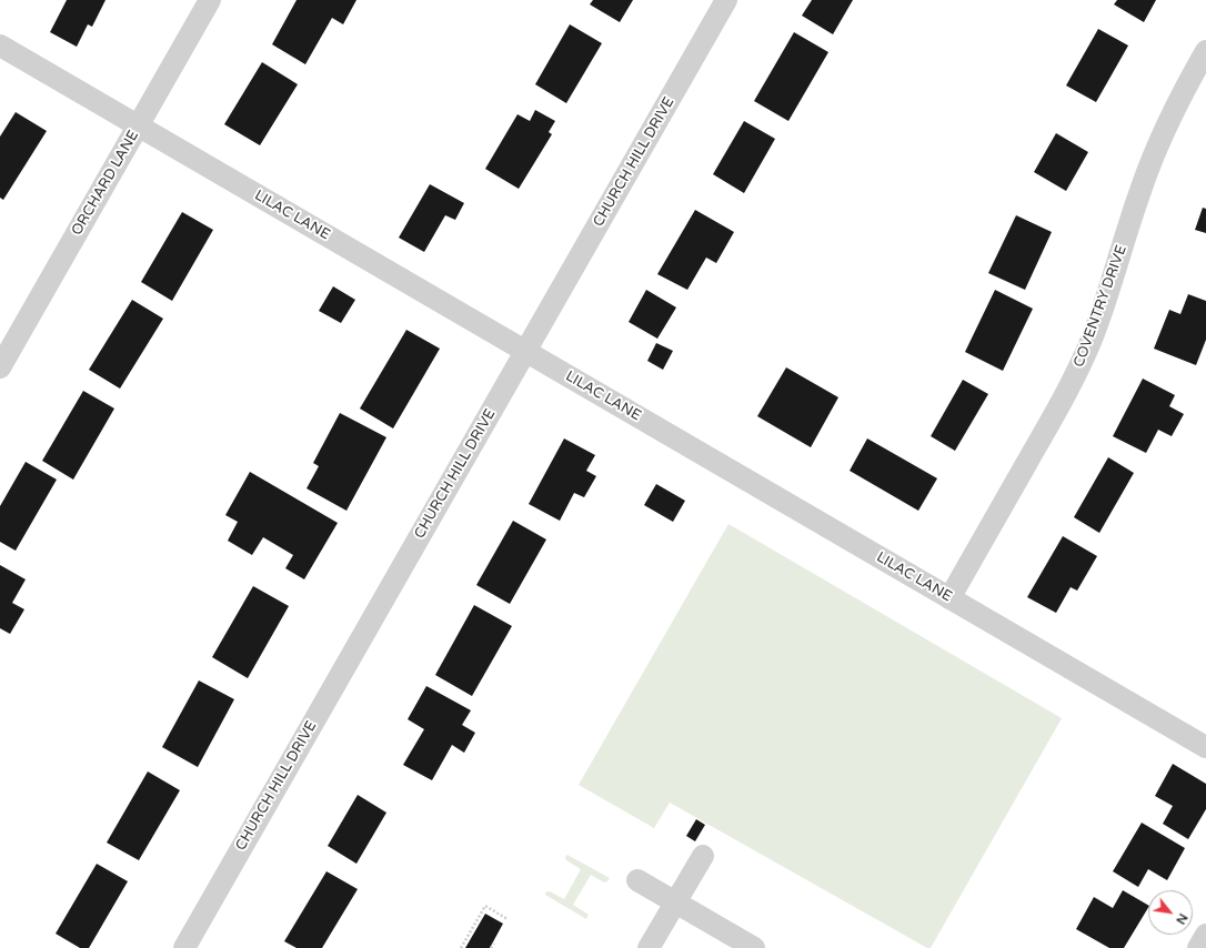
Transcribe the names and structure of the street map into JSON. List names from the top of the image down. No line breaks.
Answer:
{"streets":{"street":["CHURCH HILL DRIVE","ORCHARD LANE","LILAC LANE","COVENTRY DRIVE"]},"crossings":[["CHURCH HILL DRIVE","LILAC LANE"],["ORCHARD LANE","LILAC LANE"],["LILAC LANE","COVENTRY DRIVE"]],"north":"bottom right"}
